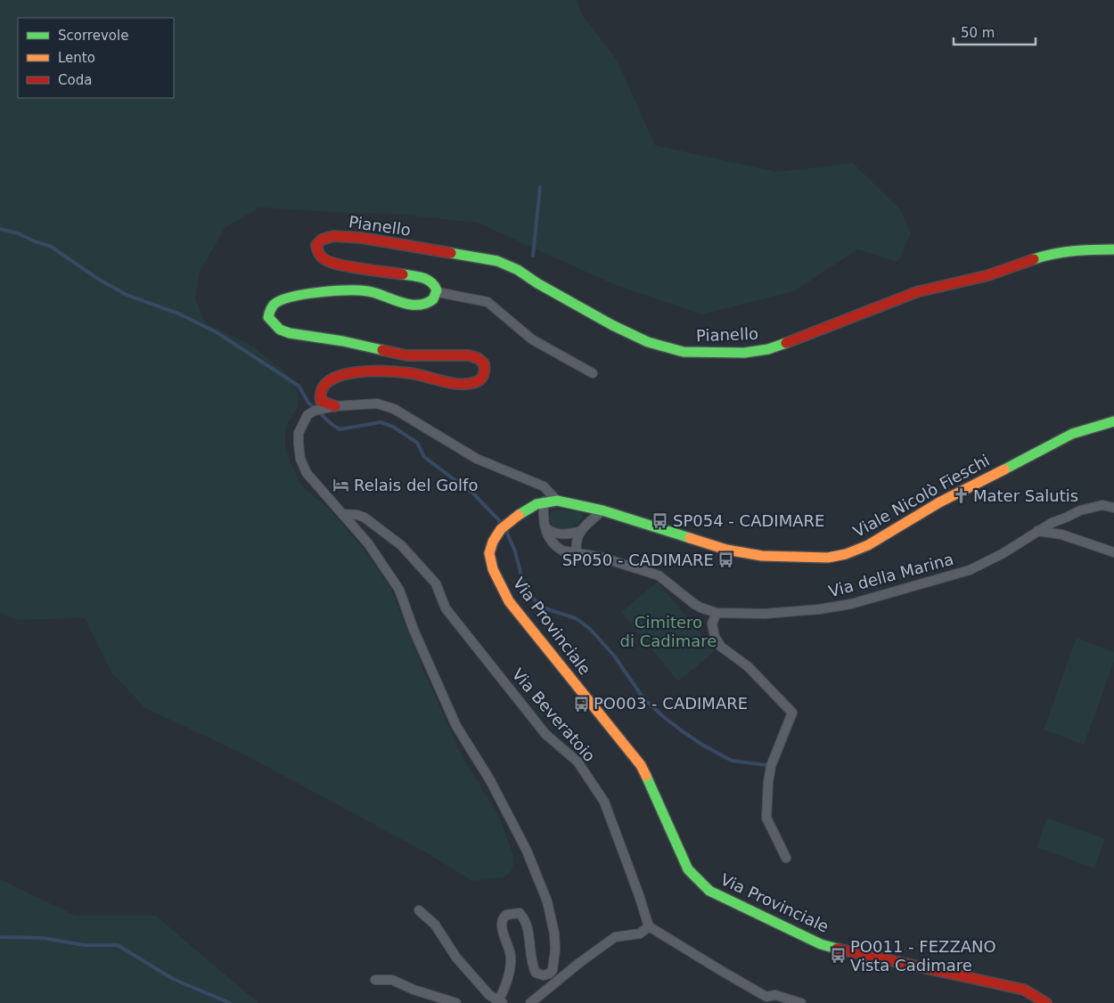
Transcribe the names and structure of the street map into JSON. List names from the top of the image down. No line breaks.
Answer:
{"streets":{"street":["Pianello","Viale Nicolò Fieschi","Via della Marina","Via Provinciale","Via Beveratoio"]},"crossings":[["Viale Nicolò Fieschi","Via Provinciale"]],"parks":["Cimitero di Cadimare"],"places":{"hotel":["Relais del Golfo"],"church":["Mater Salutis"],"bus stop":["SP054 - CADIMARE","SP050 - CADIMARE","PO003 - CADIMARE","PO011 - FEZZANO Vista Cadimare"]},"legend":["Scorrevole","Lento","Coda"],"scale_bar":"50 m"}
